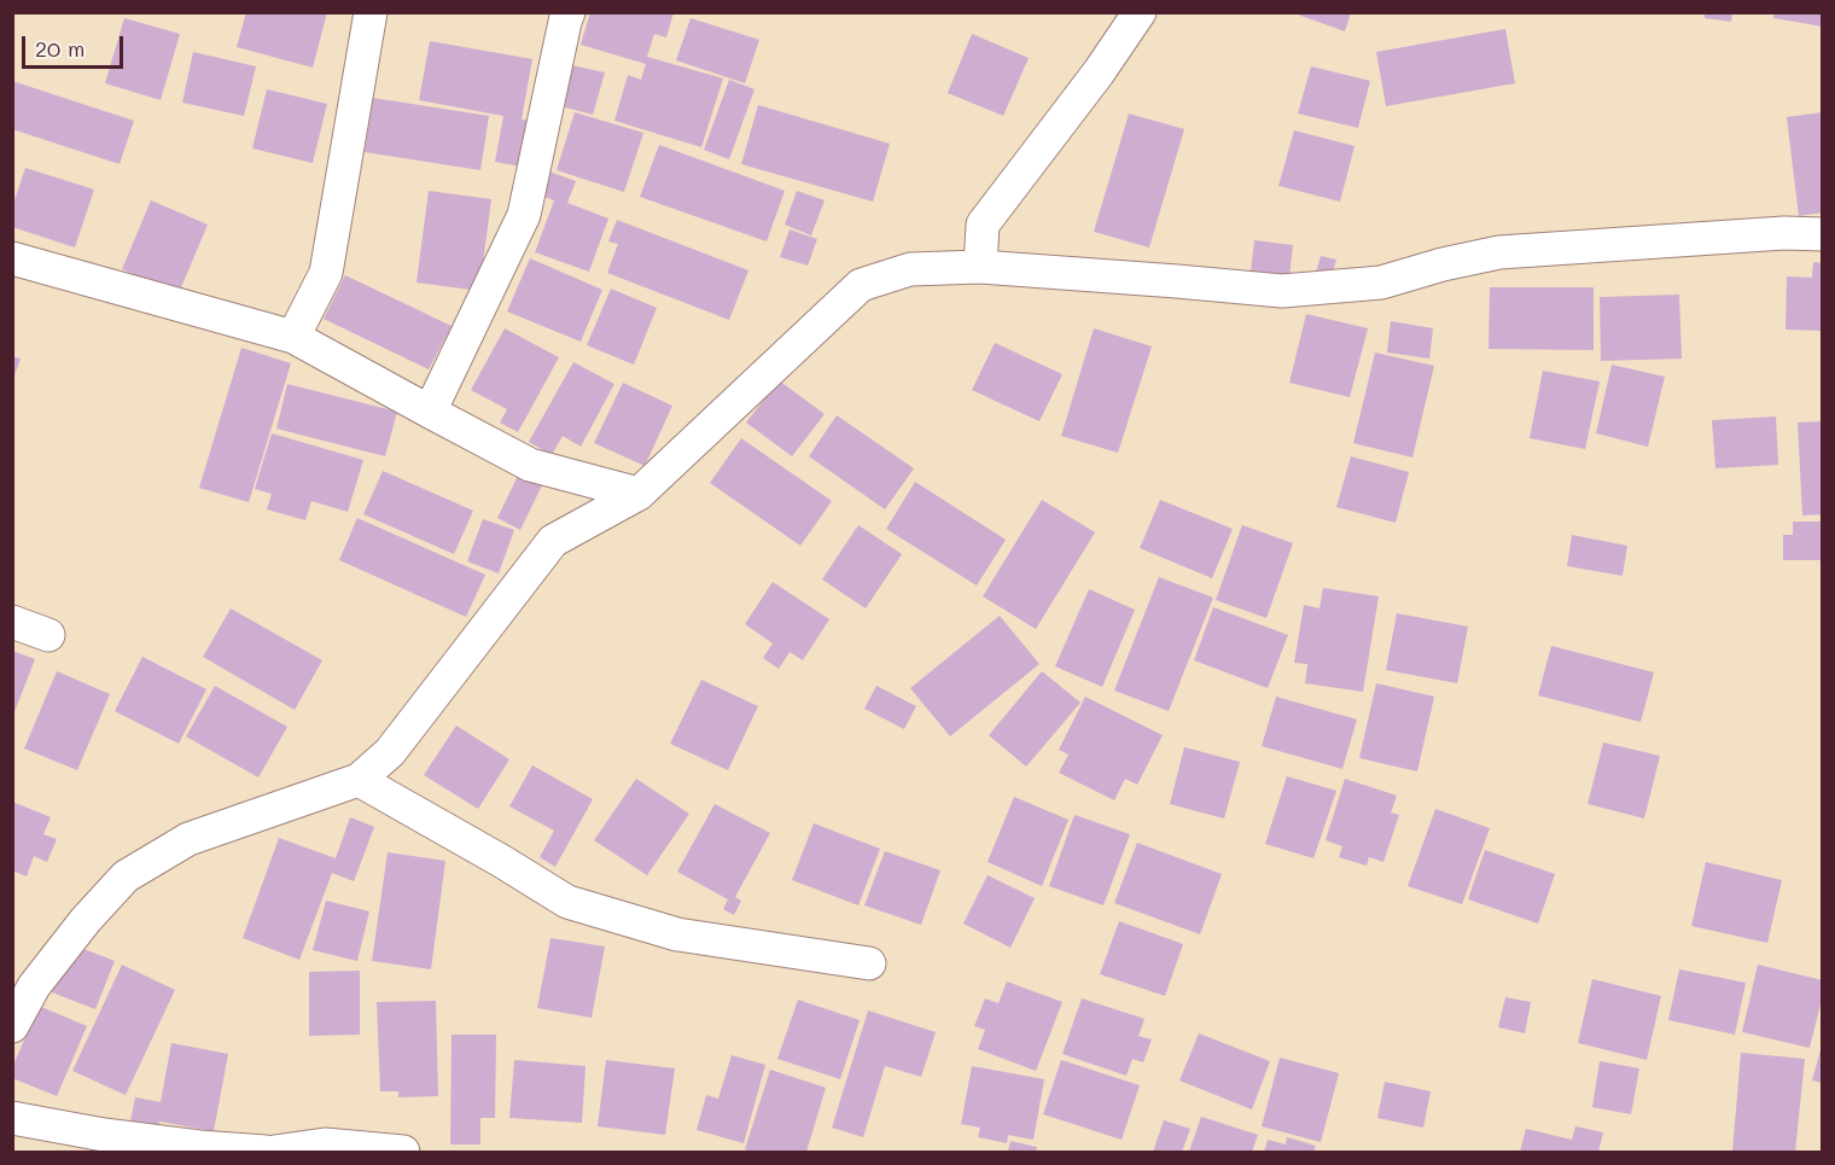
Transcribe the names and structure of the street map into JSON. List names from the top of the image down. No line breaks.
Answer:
{"scale_bar":"20 m"}
